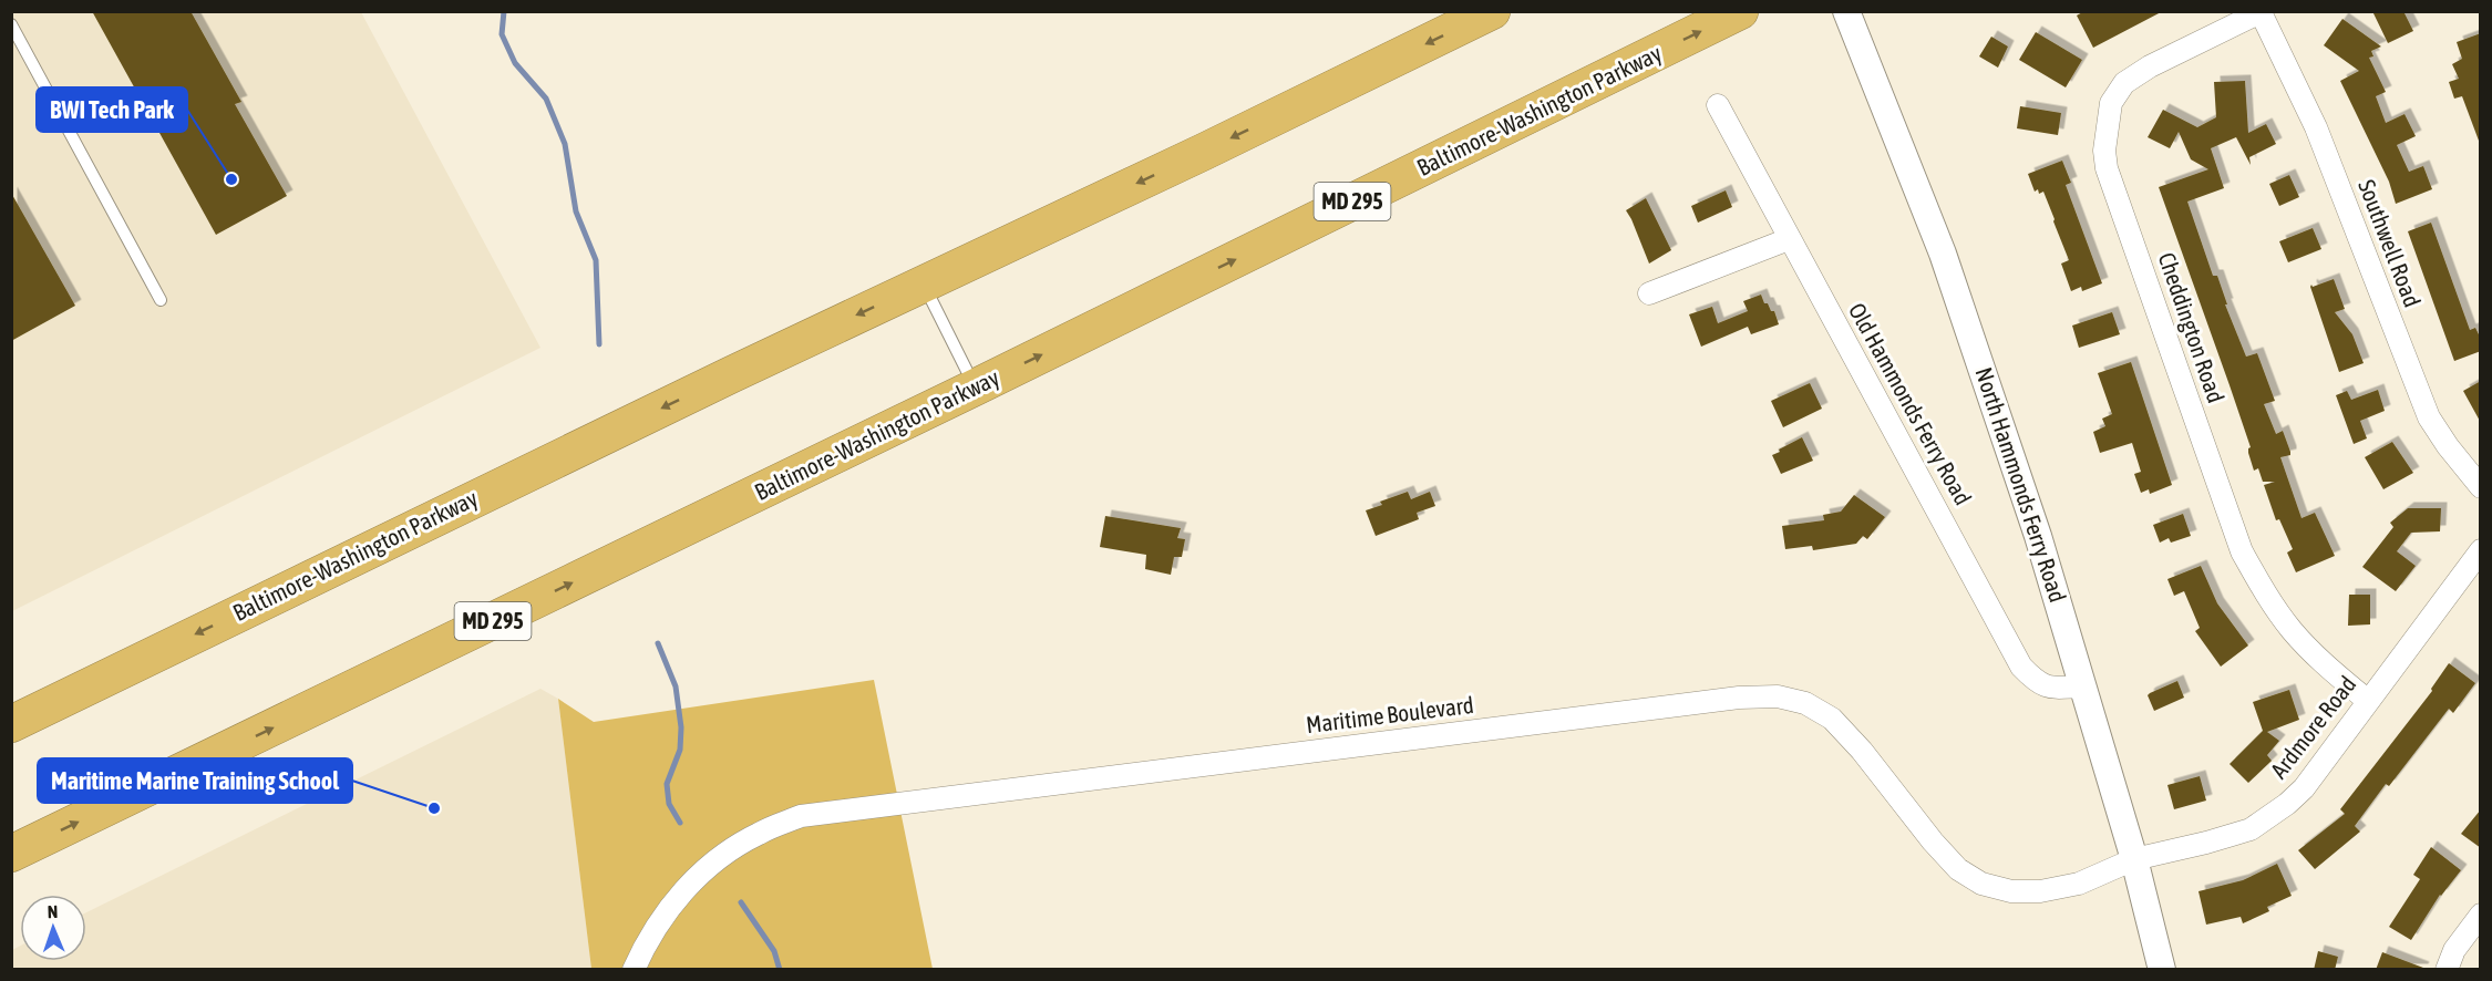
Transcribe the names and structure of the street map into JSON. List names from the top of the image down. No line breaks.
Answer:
{"streets":{"highway":["Baltimore-Washington Parkway","MD 295"],"street":["Southwell Road","Cheddington Road","Old Hammonds Ferry Road","North Hammonds Ferry Road","Maritime Boulevard","Ardmore Road"]},"crossings":[["Southwell Road","Cheddington Road"],["Cheddington Road","Ardmore Road"],["Old Hammonds Ferry Road","North Hammonds Ferry Road"],["North Hammonds Ferry Road","Maritime Boulevard"],["North Hammonds Ferry Road","Ardmore Road"],["Maritime Boulevard","Ardmore Road"]],"places":["BWI Tech Park","Maritime Marine Training School"],"north":"top"}
